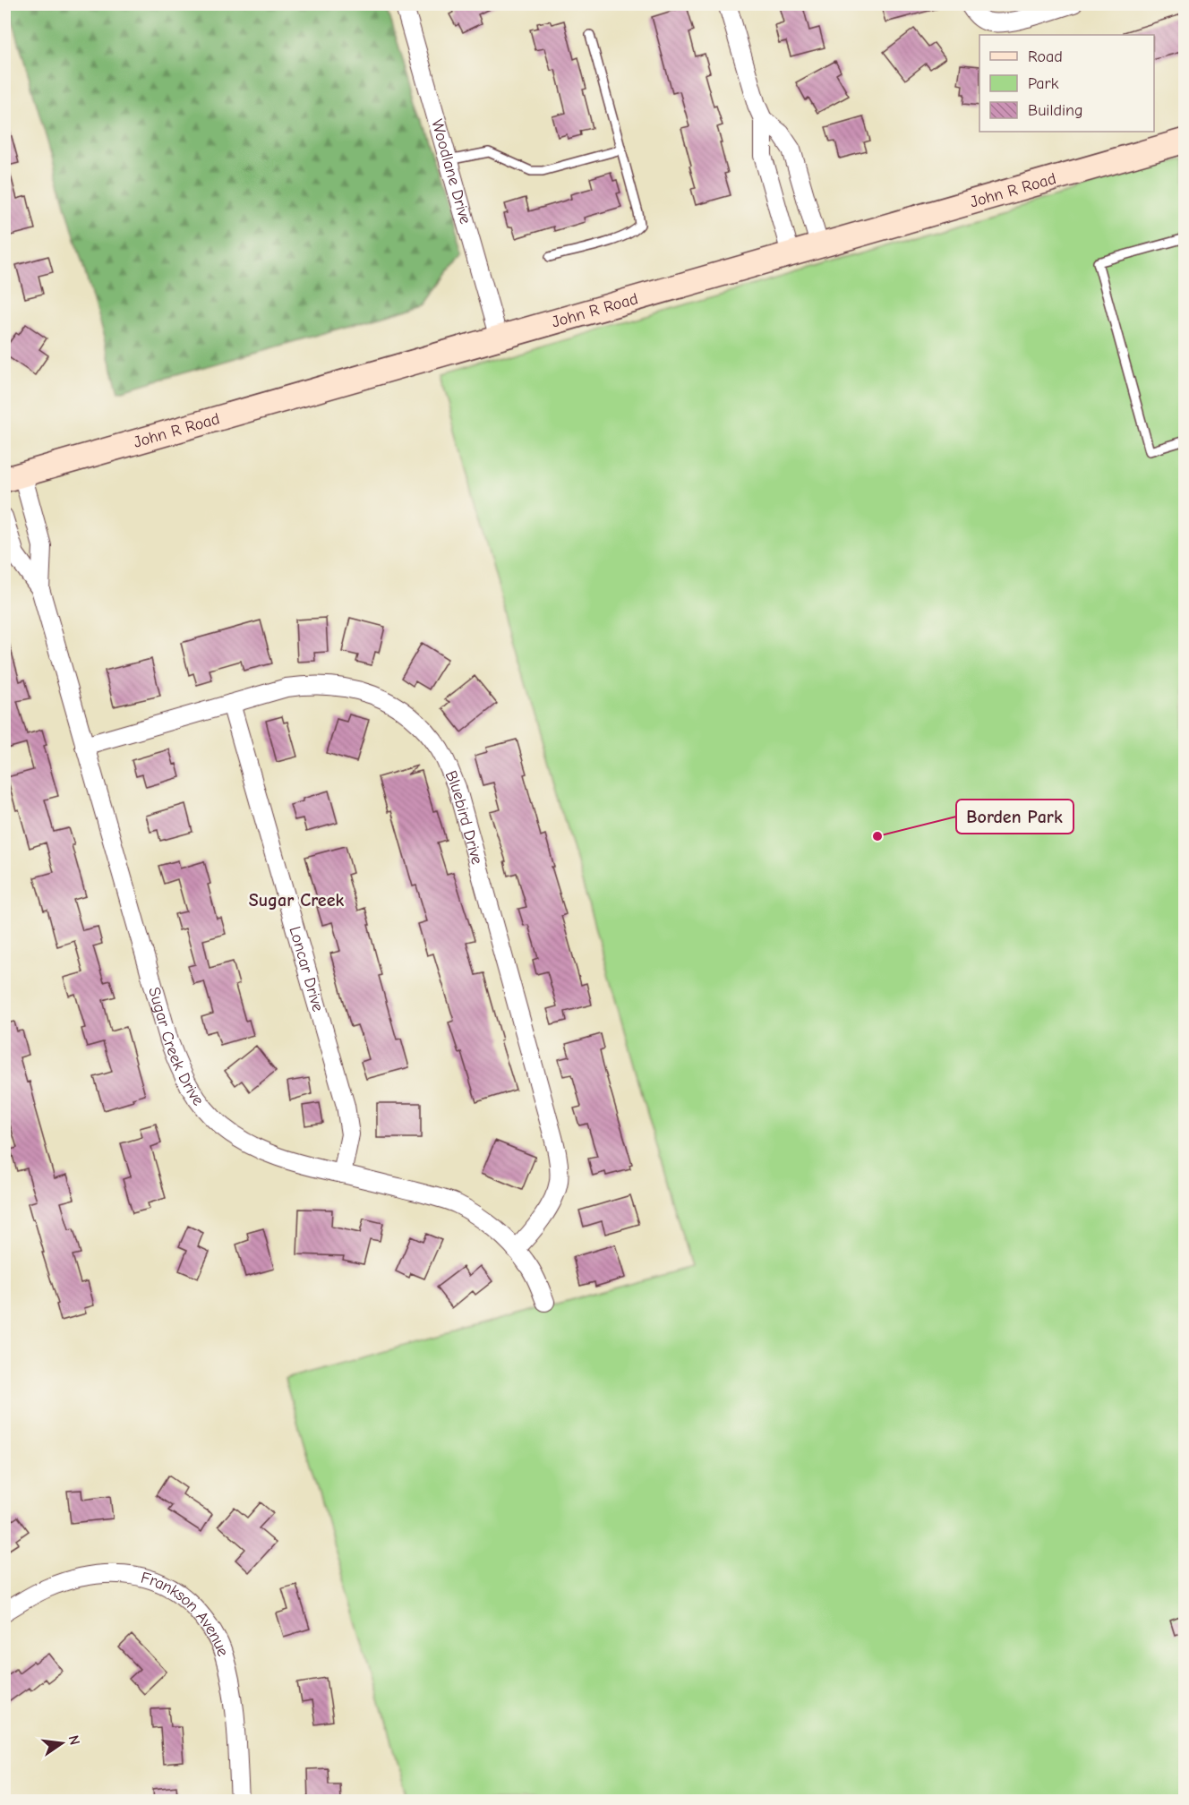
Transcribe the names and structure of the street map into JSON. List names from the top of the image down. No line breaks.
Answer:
{"streets":{"main road":["John R Road"],"street":["Woodlane Drive","Bluebird Drive","Loncar Drive","Sugar Creek Drive","Frankson Avenue"]},"crossings":[["Woodlane Drive","John R Road"],["John R Road","Sugar Creek Drive"],["Bluebird Drive","Loncar Drive"],["Bluebird Drive","Sugar Creek Drive"],["Loncar Drive","Sugar Creek Drive"]],"districts":["Sugar Creek"],"places":["Borden Park"],"legend":["Road","Park","Building"],"north":"right"}
